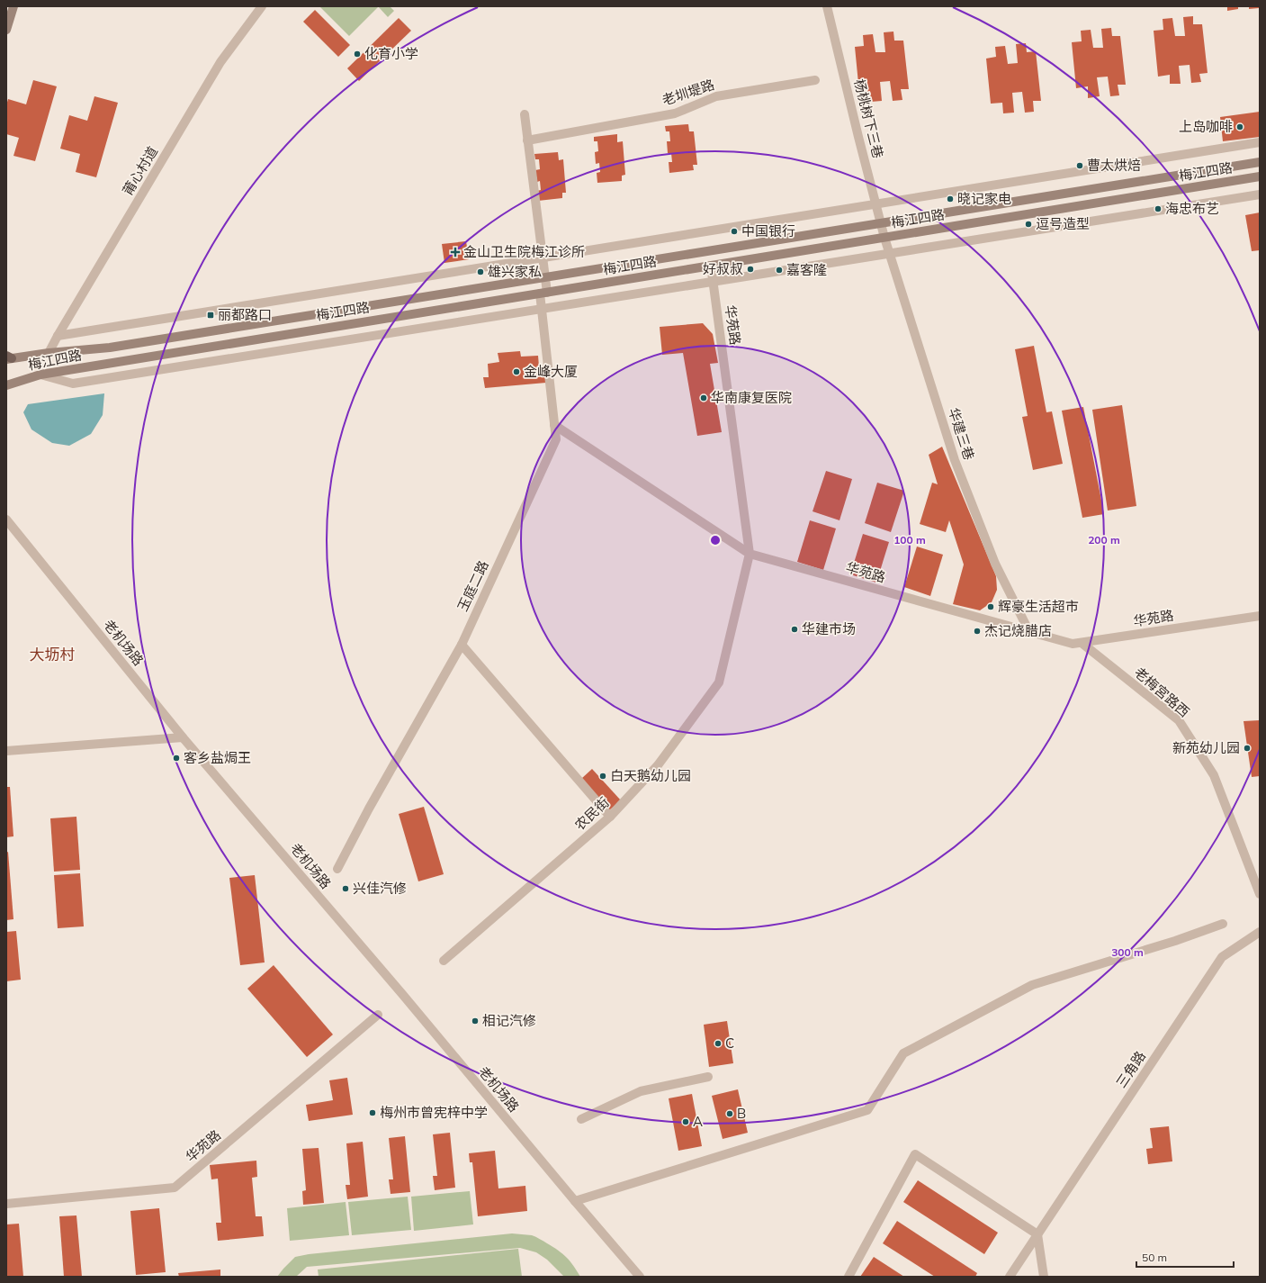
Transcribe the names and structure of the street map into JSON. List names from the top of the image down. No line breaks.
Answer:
{"streets":{"main road":["梅江四路"],"street":["老圳堤路","杨桃树下三巷","莆心村道","华苑路","华建三巷","玉庭二路","老机场路","老梅宮路西","农民街","三角路"]},"crossings":[["老圳堤路","玉庭二路"],["杨桃树下三巷","梅江四路"],["杨桃树下三巷","华建三巷"],["莆心村道","梅江四路"],["梅江四路","华苑路"],["梅江四路","华建三巷"],["梅江四路","玉庭二路"],["华苑路","华建三巷"],["华苑路","老梅宮路西"],["华苑路","农民街"]],"districts":["大坜村"],"places":{"other":["化育小学","上岛咖啡","曹太烘焙","晓记家电","海忠布艺","逗号造型","中国银行","好叔叔","嘉客隆","雄兴家私","金峰大厦","华南康复医院","辉豪生活超市","华建市场","杰记烧腊店","新苑幼儿园","客乡盐焗王","白天鹅幼儿园","兴佳汽修","相记汽修","C","梅州市曾宪梓中学","B","A"],"health":["金山卫生院梅江诊所"],"transit":["丽都路口"]},"scale_bar":"50 m","rings":["100 m","200 m","300 m"]}
